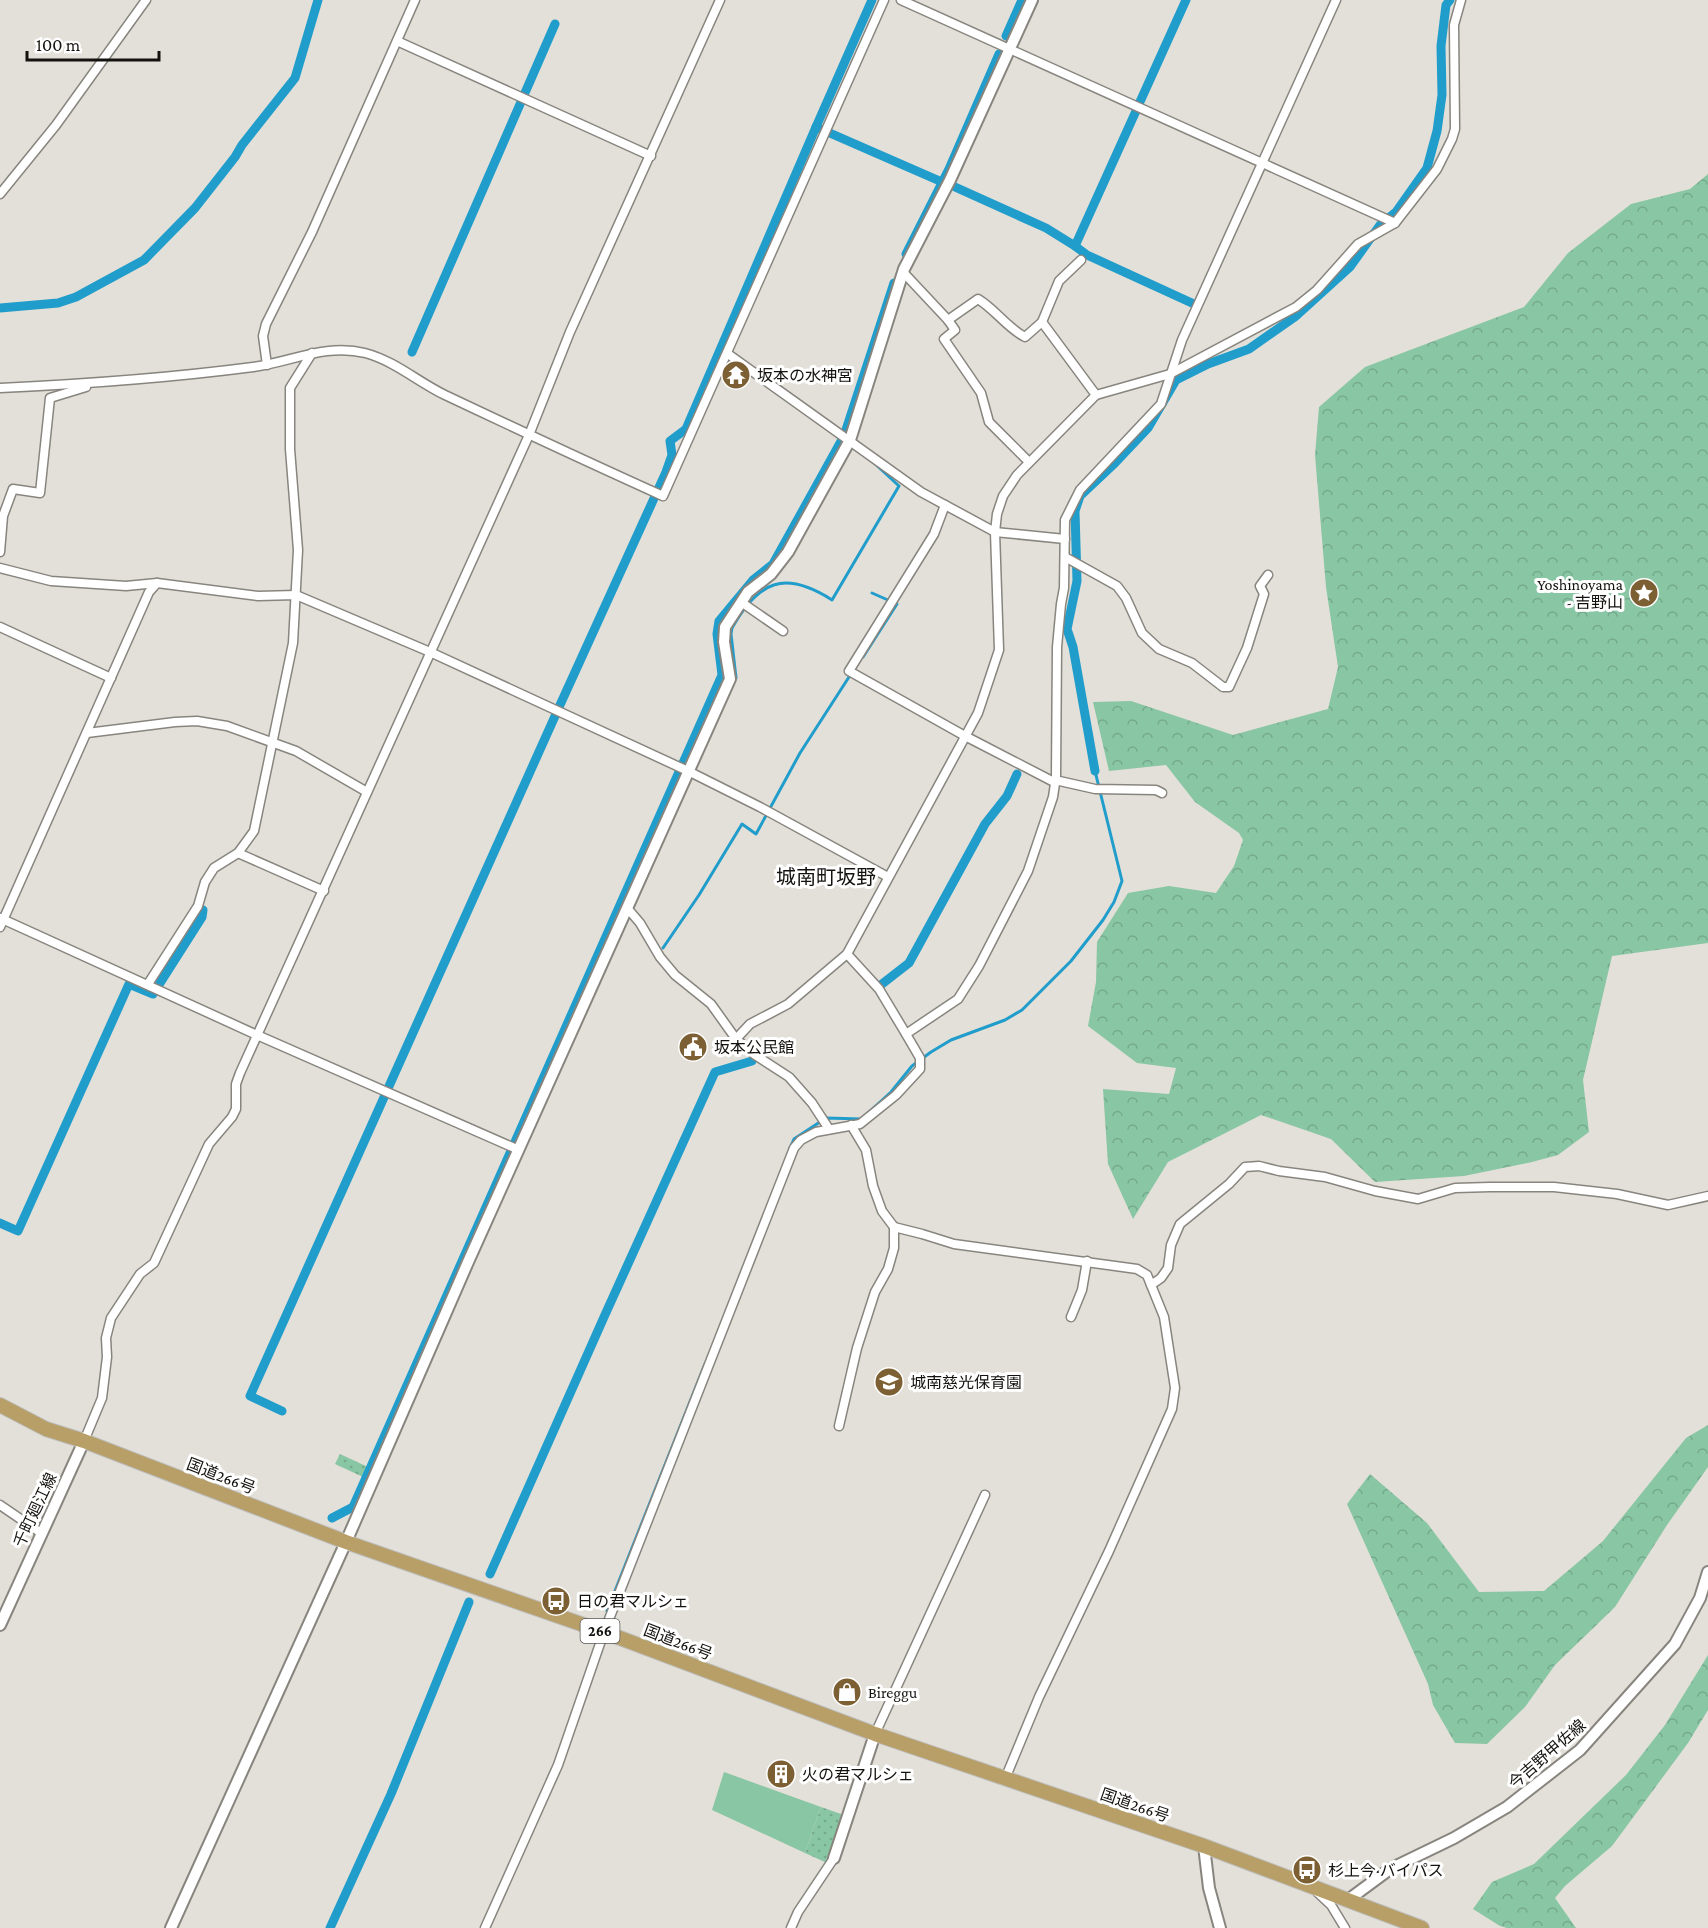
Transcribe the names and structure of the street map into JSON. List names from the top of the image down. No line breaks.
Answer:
{"streets":{"highway":["国道266号","266"],"street":["千町廻江線","今吉野甲佐線"]},"crossings":[["国道266号","千町廻江線"],["国道266号","266"],["国道266号","今吉野甲佐線"],["266","今吉野甲佐線"]],"districts":["城南町坂野"],"places":{"temple":["坂本の水神宮"],"place":["Yoshinoyama - 吉野山"],"public building":["坂本公民館"],"school or university":["城南慈光保育園"],"bus stop":["日の君マルシェ","杉上今·バイパス"],"shop":["Bireggu"],"building":["火の君マルシェ"]},"scale_bar":"100 m"}
